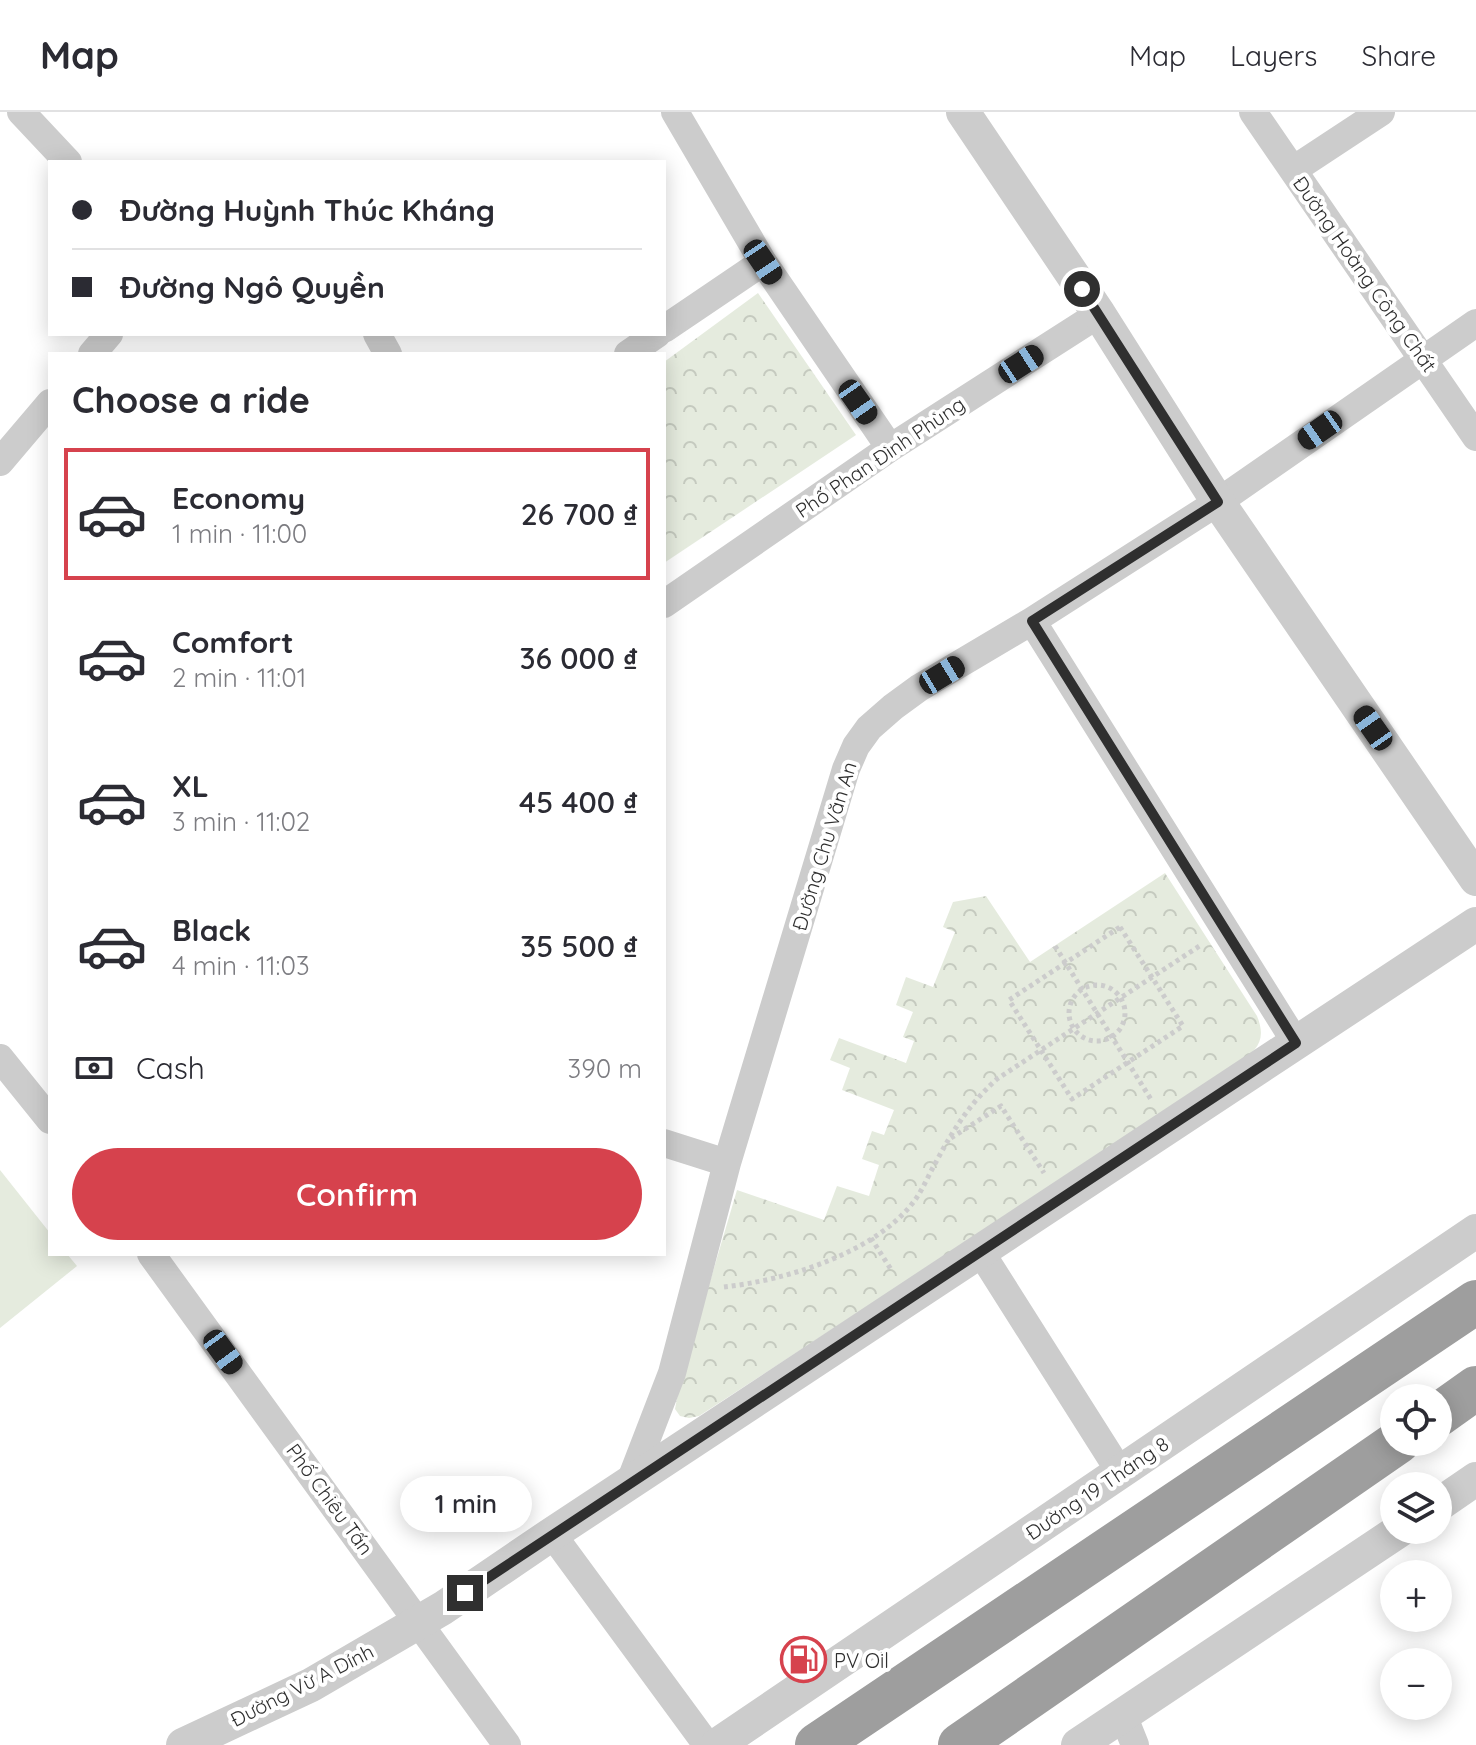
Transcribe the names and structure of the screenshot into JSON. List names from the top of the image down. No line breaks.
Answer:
{"streets":{"street":["Đường Hoàng Công Chất","Phố Phan Đình Phùng","Đường Chu Văn An","Đường 19 Tháng 8","Phố Chiêu Tấn","Đường Vừ A Dính"]},"crossings":[["Đường Hoàng Công Chất","Đường Chu Văn An"],["Đường Chu Văn An","Đường Vừ A Dính"],["Phố Chiêu Tấn","Đường Vừ A Dính"]],"places":{"fuel station":["PV Oil"]},"page":{"header":"Map","nav":["Map","Layers","Share"],"banner":["Đường Huỳnh Thúc Kháng","Đường Ngô Quyền"],"heading":"Choose a ride","list":[{"name":"Economy","note":"1 min · 11:00","value":"26 700 ₫"},{"name":"Comfort","note":"2 min · 11:01","value":"36 000 ₫"},{"name":"XL","note":"3 min · 11:02","value":"45 400 ₫"},{"name":"Black","note":"4 min · 11:03","value":"35 500 ₫"}],"pay":["Cash","390 m"],"buttons":"Confirm","map_buttons":["+","−"],"bubble":"1 min"}}
